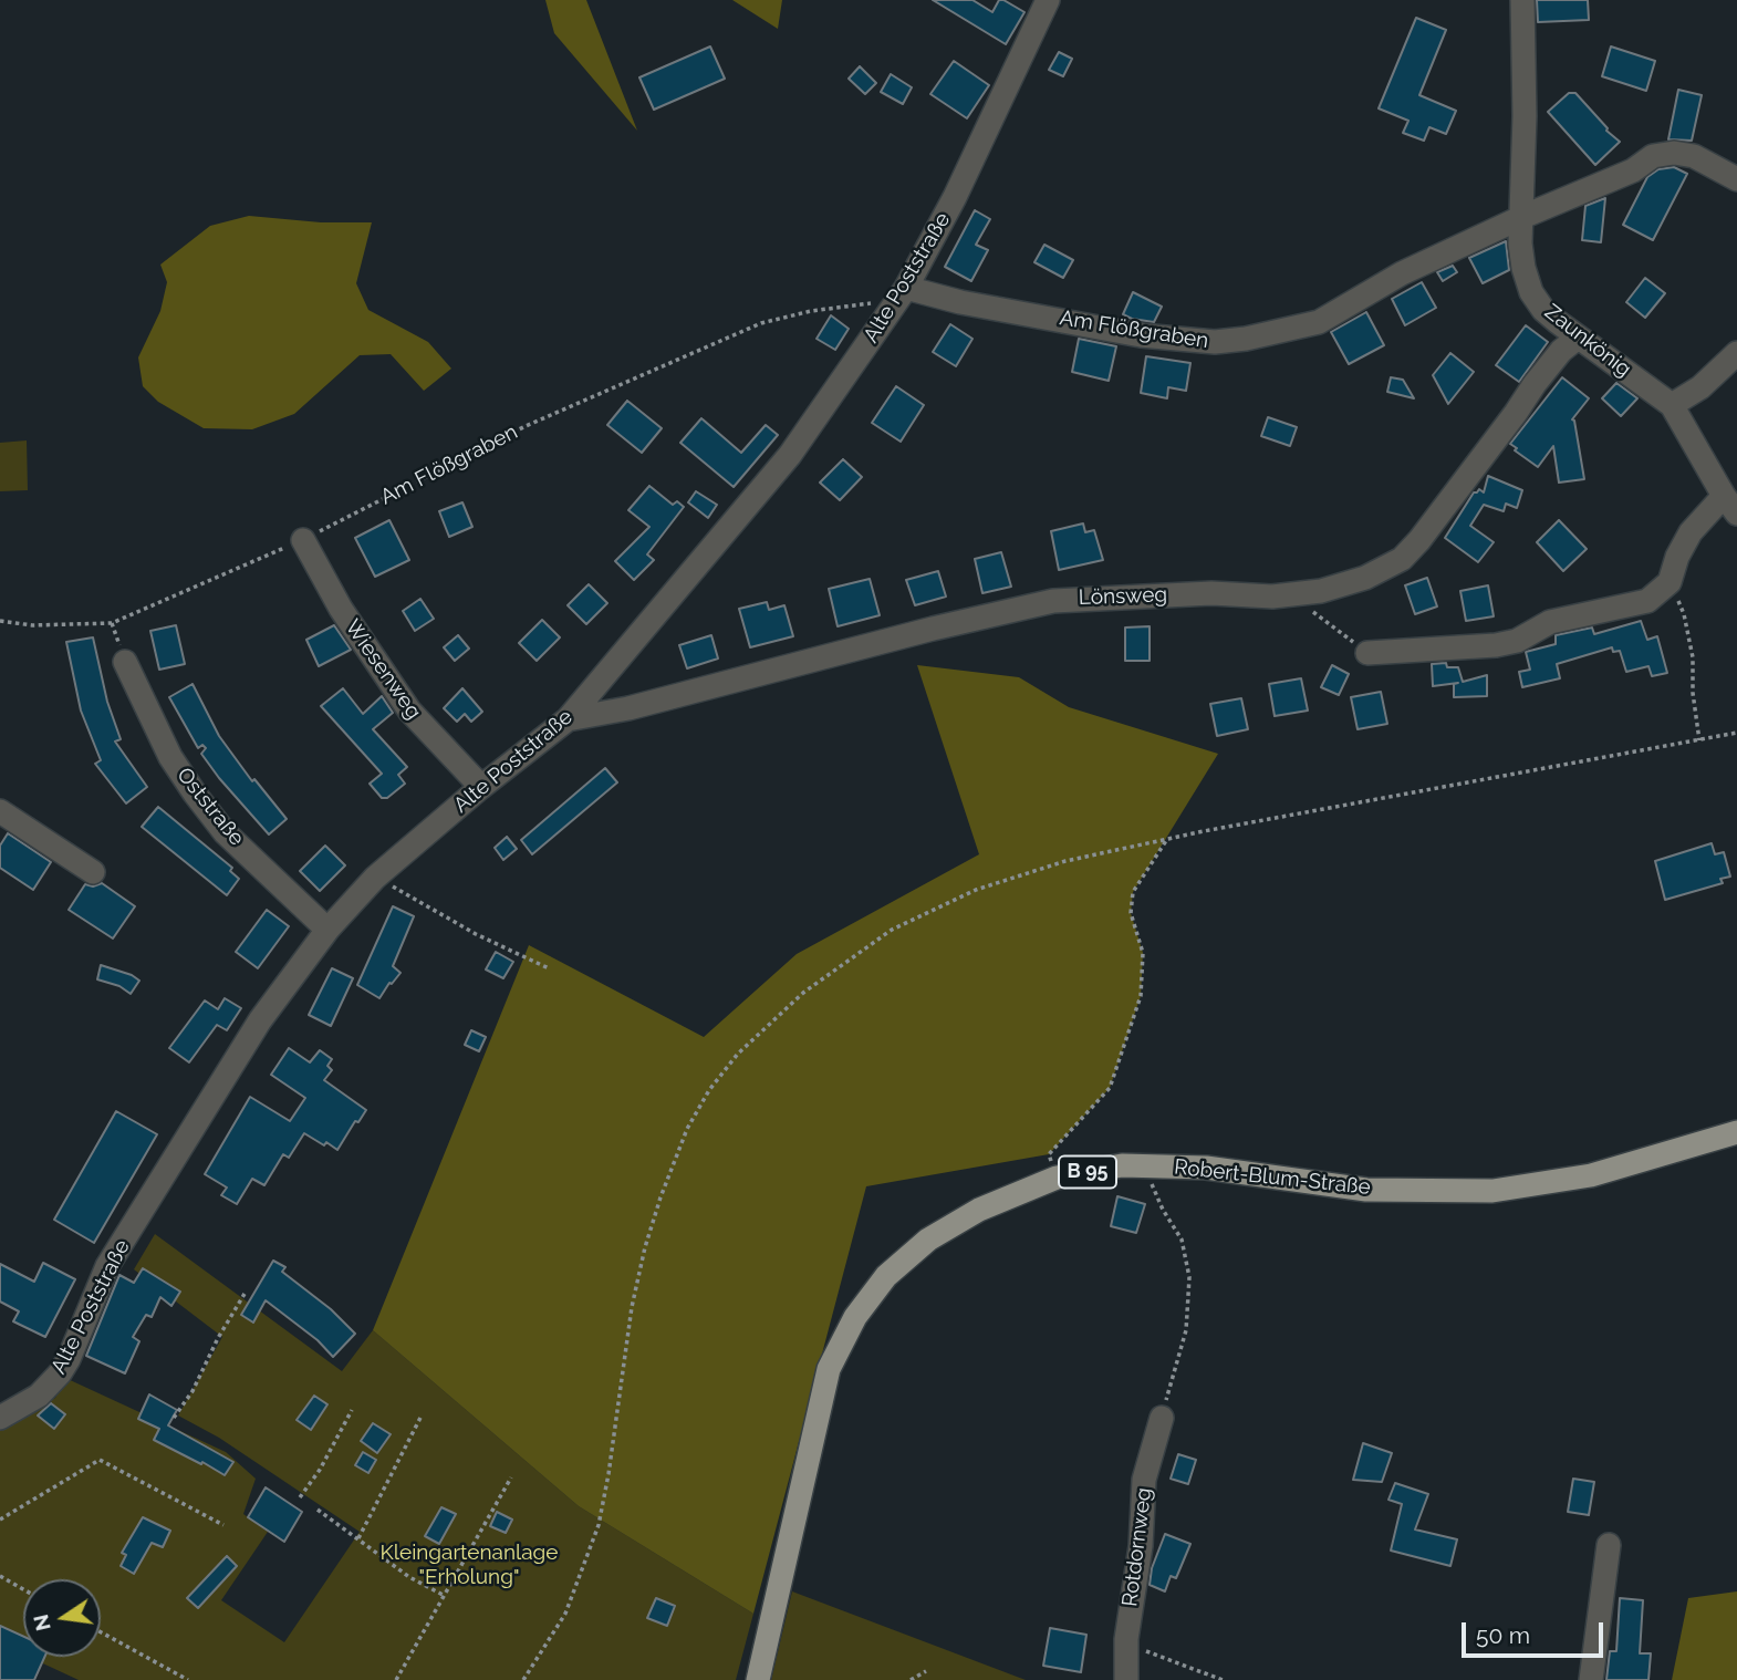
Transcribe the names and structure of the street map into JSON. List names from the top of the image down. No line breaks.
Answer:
{"streets":{"main road":["B 95","Robert-Blum-Straße"],"street":["Alte Poststraße","Am Flößgraben","Zaunkönig","Lönsweg","Wiesenweg","Oststraße","Rotdornweg"]},"crossings":[["Alte Poststraße","Am Flößgraben"],["Alte Poststraße","Lönsweg"],["Alte Poststraße","Wiesenweg"],["Alte Poststraße","Oststraße"],["Am Flößgraben","Zaunkönig"],["Am Flößgraben","Wiesenweg"],["Zaunkönig","Lönsweg"]],"parks":["Kleingartenanlage \"Erholung\""],"scale_bar":"50 m","north":"left"}
